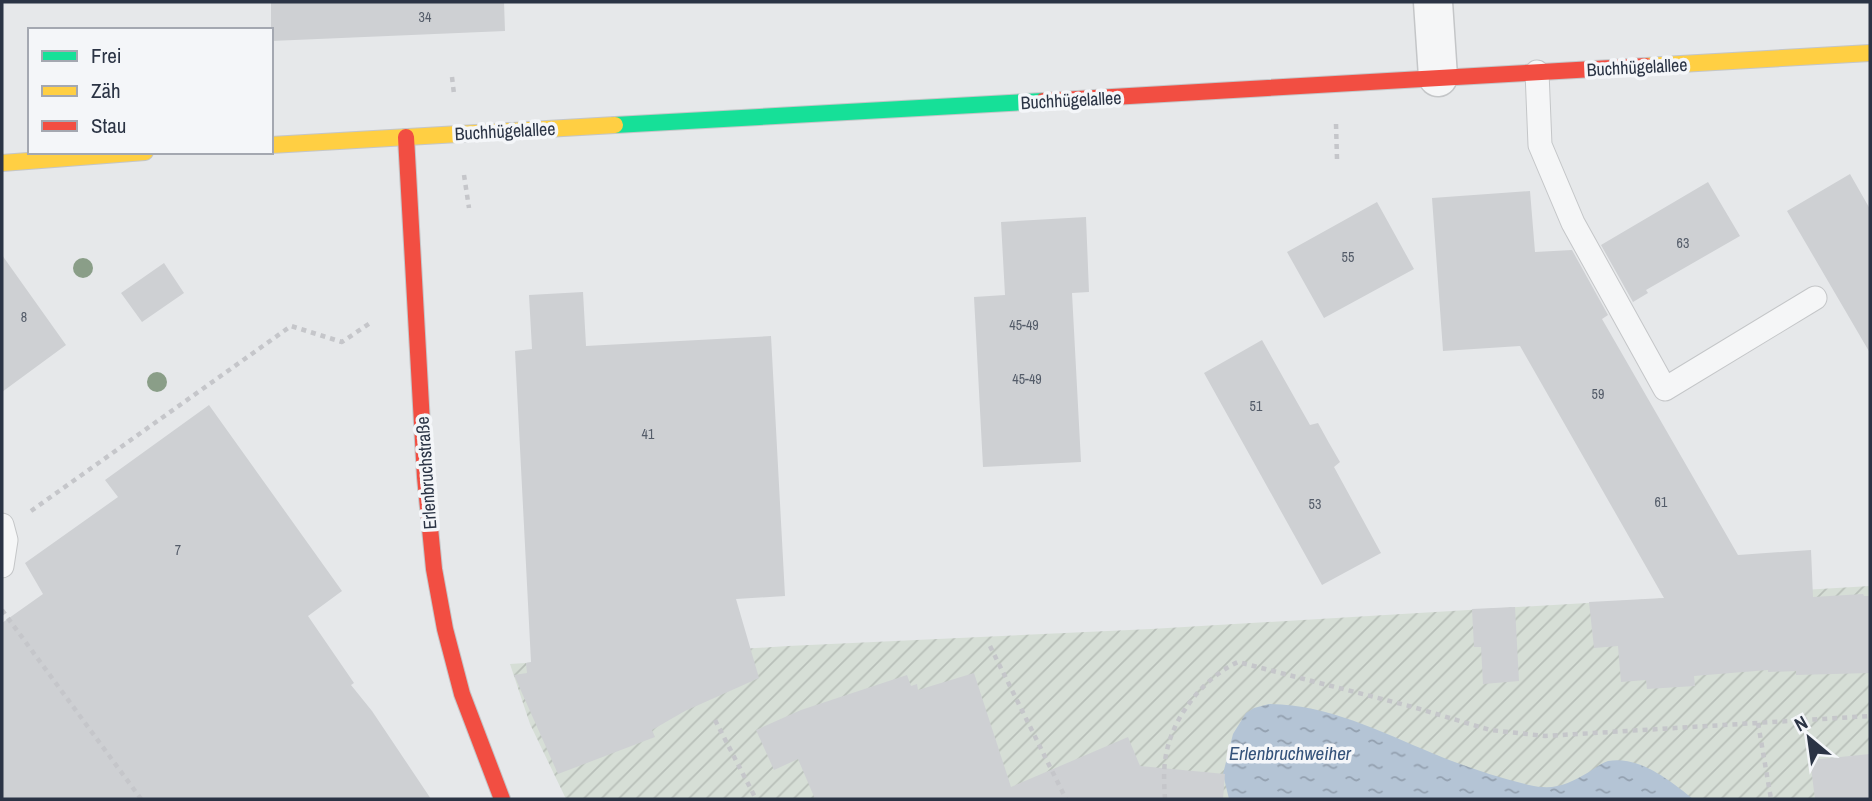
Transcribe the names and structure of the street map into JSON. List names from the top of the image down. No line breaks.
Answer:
{"streets":{"street":["Buchhügelallee","Erlenbruchstraße"]},"crossings":[["Buchhügelallee","Erlenbruchstraße"]],"water":["Erlenbruchweiher"],"house_numbers":["34","63","55","8","45-49","45-49","59","51","41","61","53","7"],"legend":["Frei","Zäh","Stau"],"north":"top left"}
